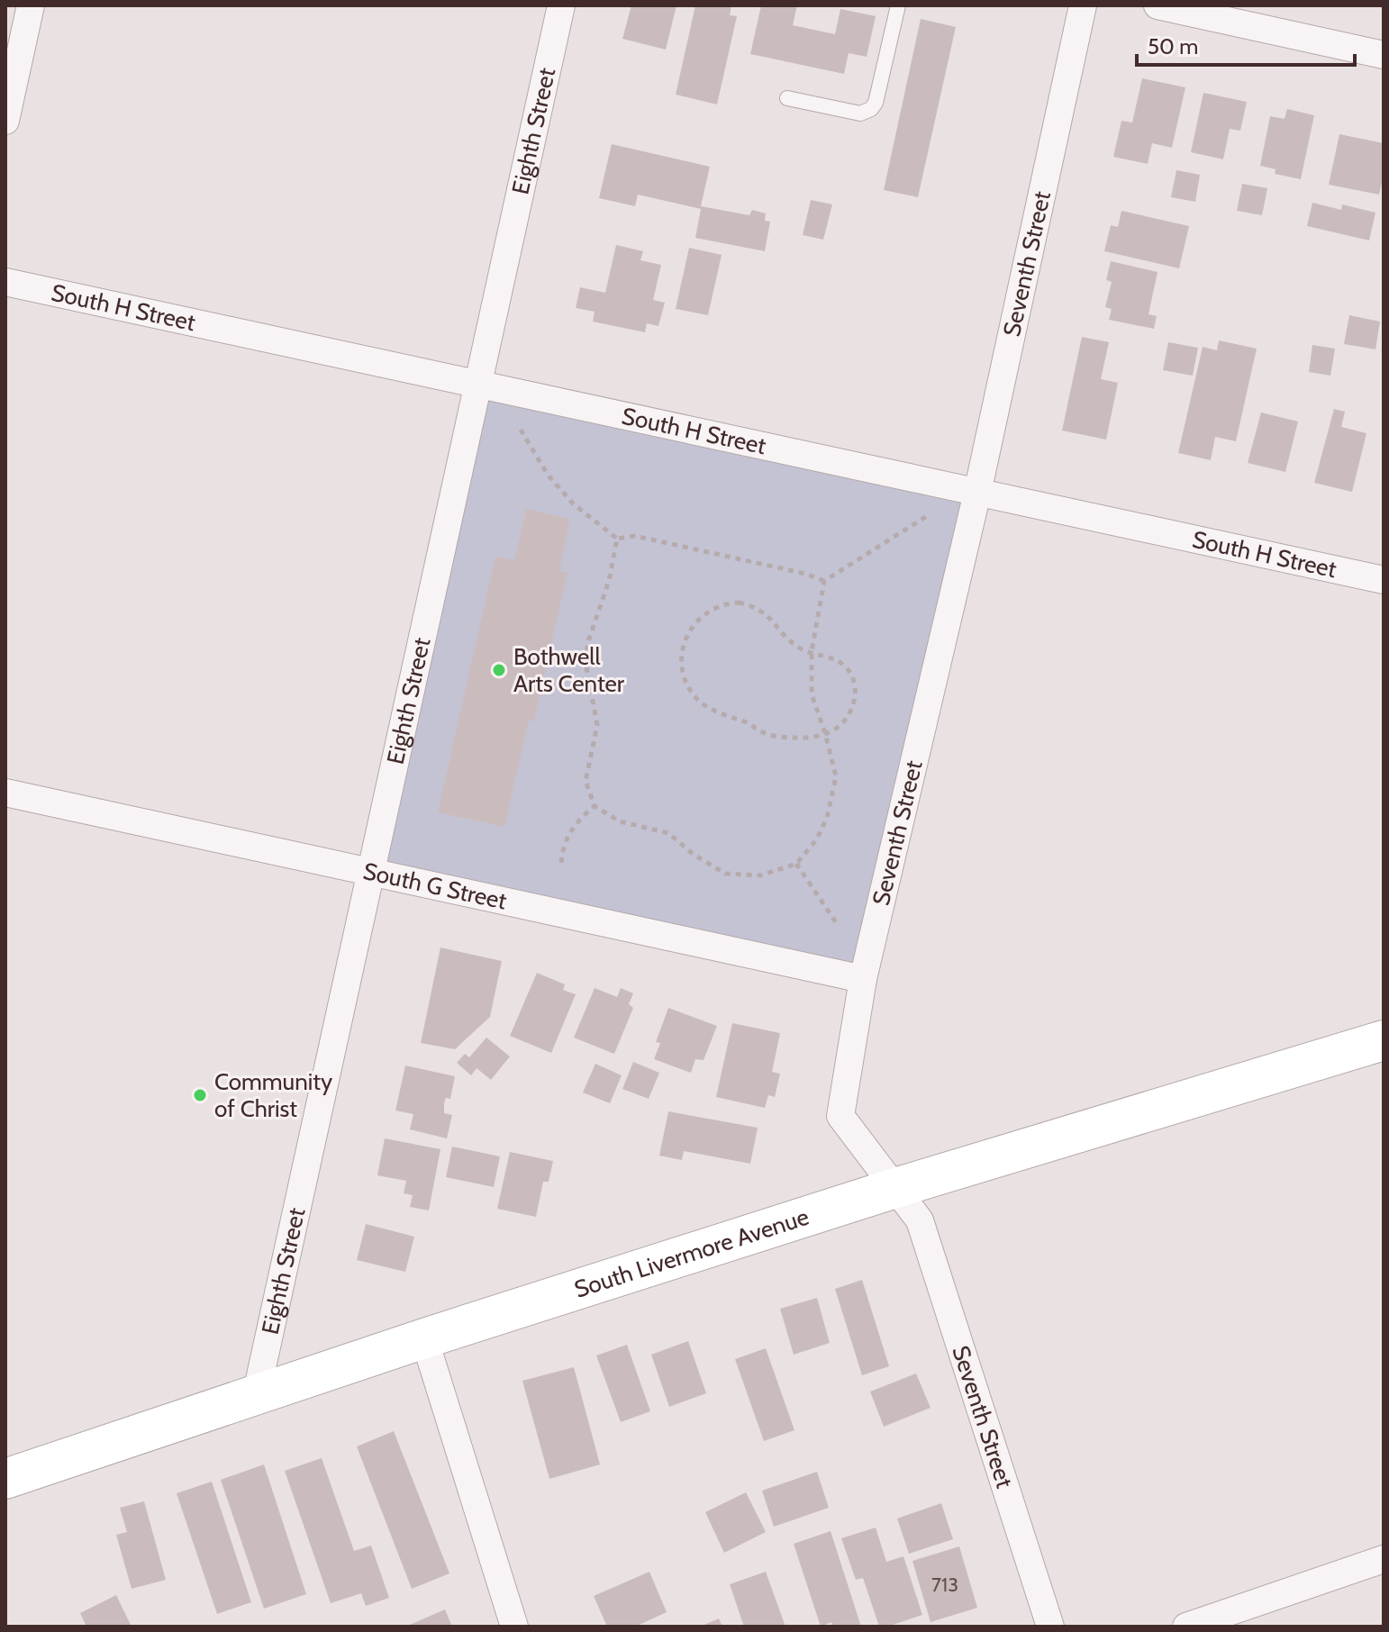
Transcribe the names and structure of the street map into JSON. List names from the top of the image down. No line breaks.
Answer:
{"streets":{"main road":["South Livermore Avenue"],"street":["Eighth Street","Seventh Street","South H Street","South G Street"]},"crossings":[["Eighth Street","South H Street"],["Eighth Street","South G Street"],["Eighth Street","South Livermore Avenue"],["Seventh Street","South H Street"],["Seventh Street","South G Street"],["Seventh Street","South Livermore Avenue"]],"places":["Bothwell Arts Center","Community of Christ"],"house_numbers":["713"],"scale_bar":"50 m"}
